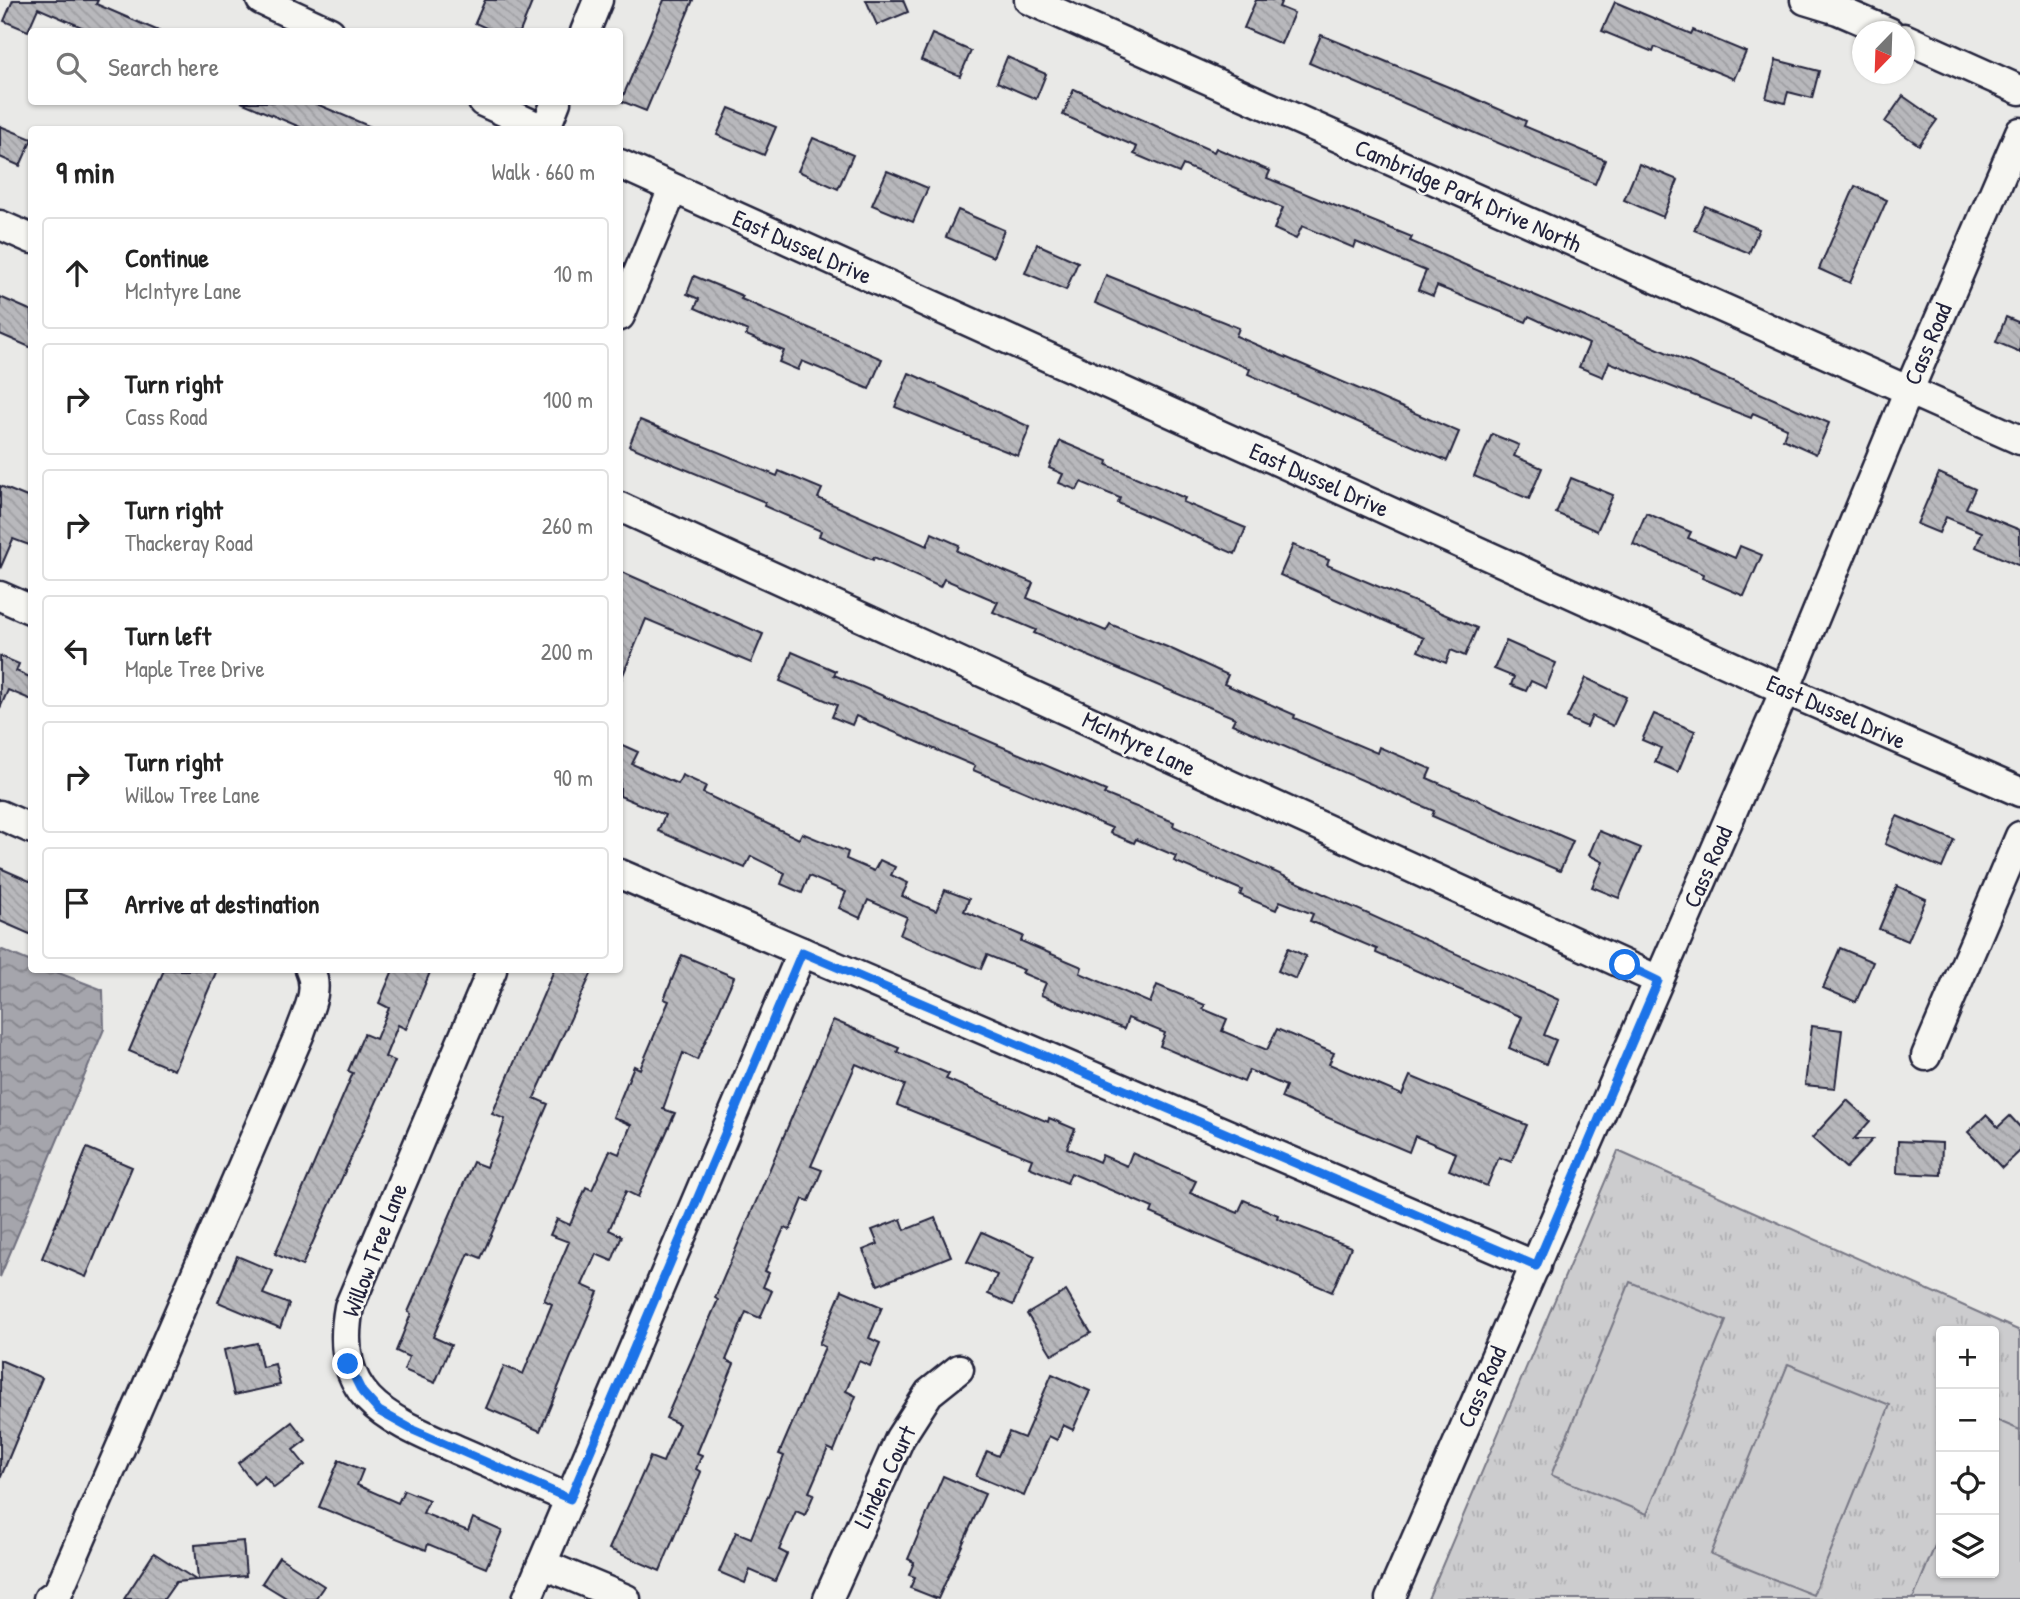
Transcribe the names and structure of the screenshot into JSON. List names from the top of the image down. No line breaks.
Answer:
{"streets":{"street":["Cambridge Park Drive North","East Dussel Drive","Cass Road","McIntyre Lane","Willow Tree Lane","Linden Court"]},"crossings":[["Cambridge Park Drive North","Cass Road"],["East Dussel Drive","Cass Road"],["Cass Road","McIntyre Lane"]],"north":"bottom left","page":{"search":"Search here","heading":["9 min","Walk · 660 m"],"list":[["Continue","McIntyre Lane","10 m"],["Turn right","Cass Road","100 m"],["Turn right","Thackeray Road","260 m"],["Turn left","Maple Tree Drive","200 m"],["Turn right","Willow Tree Lane","90 m"],"Arrive at destination"],"map_buttons":["+","−"]}}
